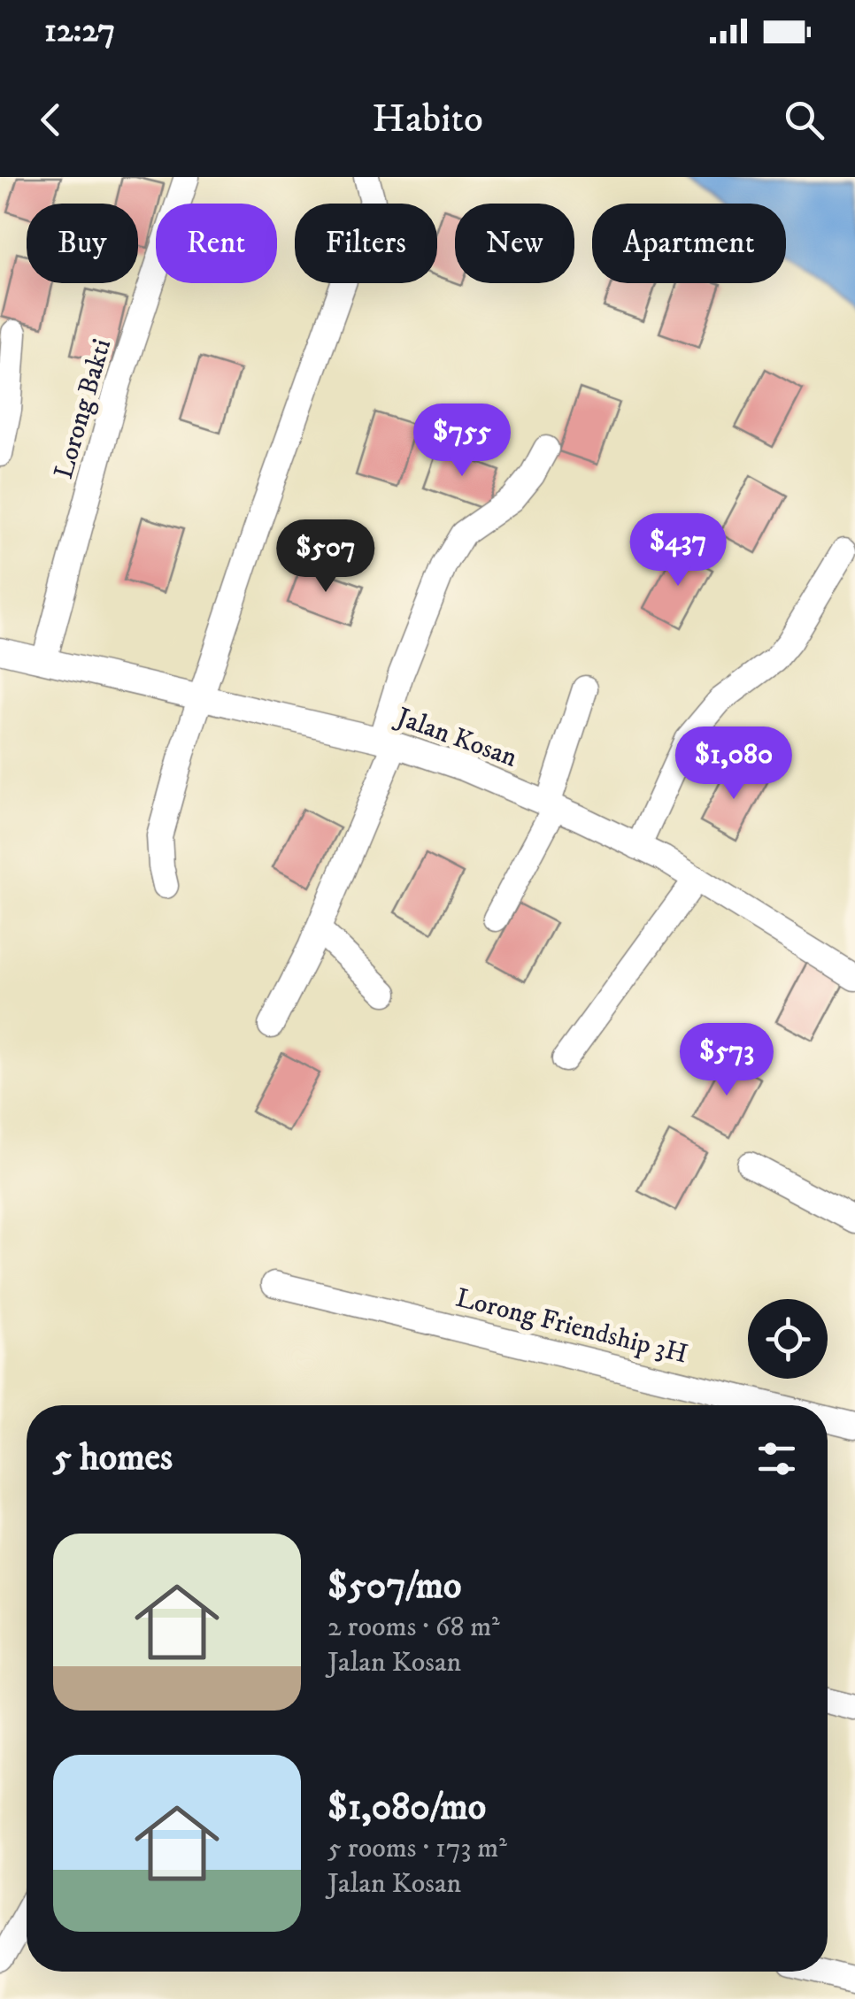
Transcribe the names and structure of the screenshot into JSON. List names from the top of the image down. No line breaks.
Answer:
{"streets":{"street":["Lorong Bakti","Jalan Kosan","Lorong Friendship 3H"]},"crossings":[["Lorong Bakti","Jalan Kosan"]],"page":{"status":"12:27","header":"Habito","chip":["Buy","Rent","Filters","New","Apartment"],"price":["$755","$437","$507","$1,080","$573"],"heading":"5 homes","list":[{"name":"$507/mo","note":"2 rooms · 68 m² · Jalan Kosan"},{"name":"$1,080/mo","note":"5 rooms · 173 m² · Jalan Kosan"}]}}
